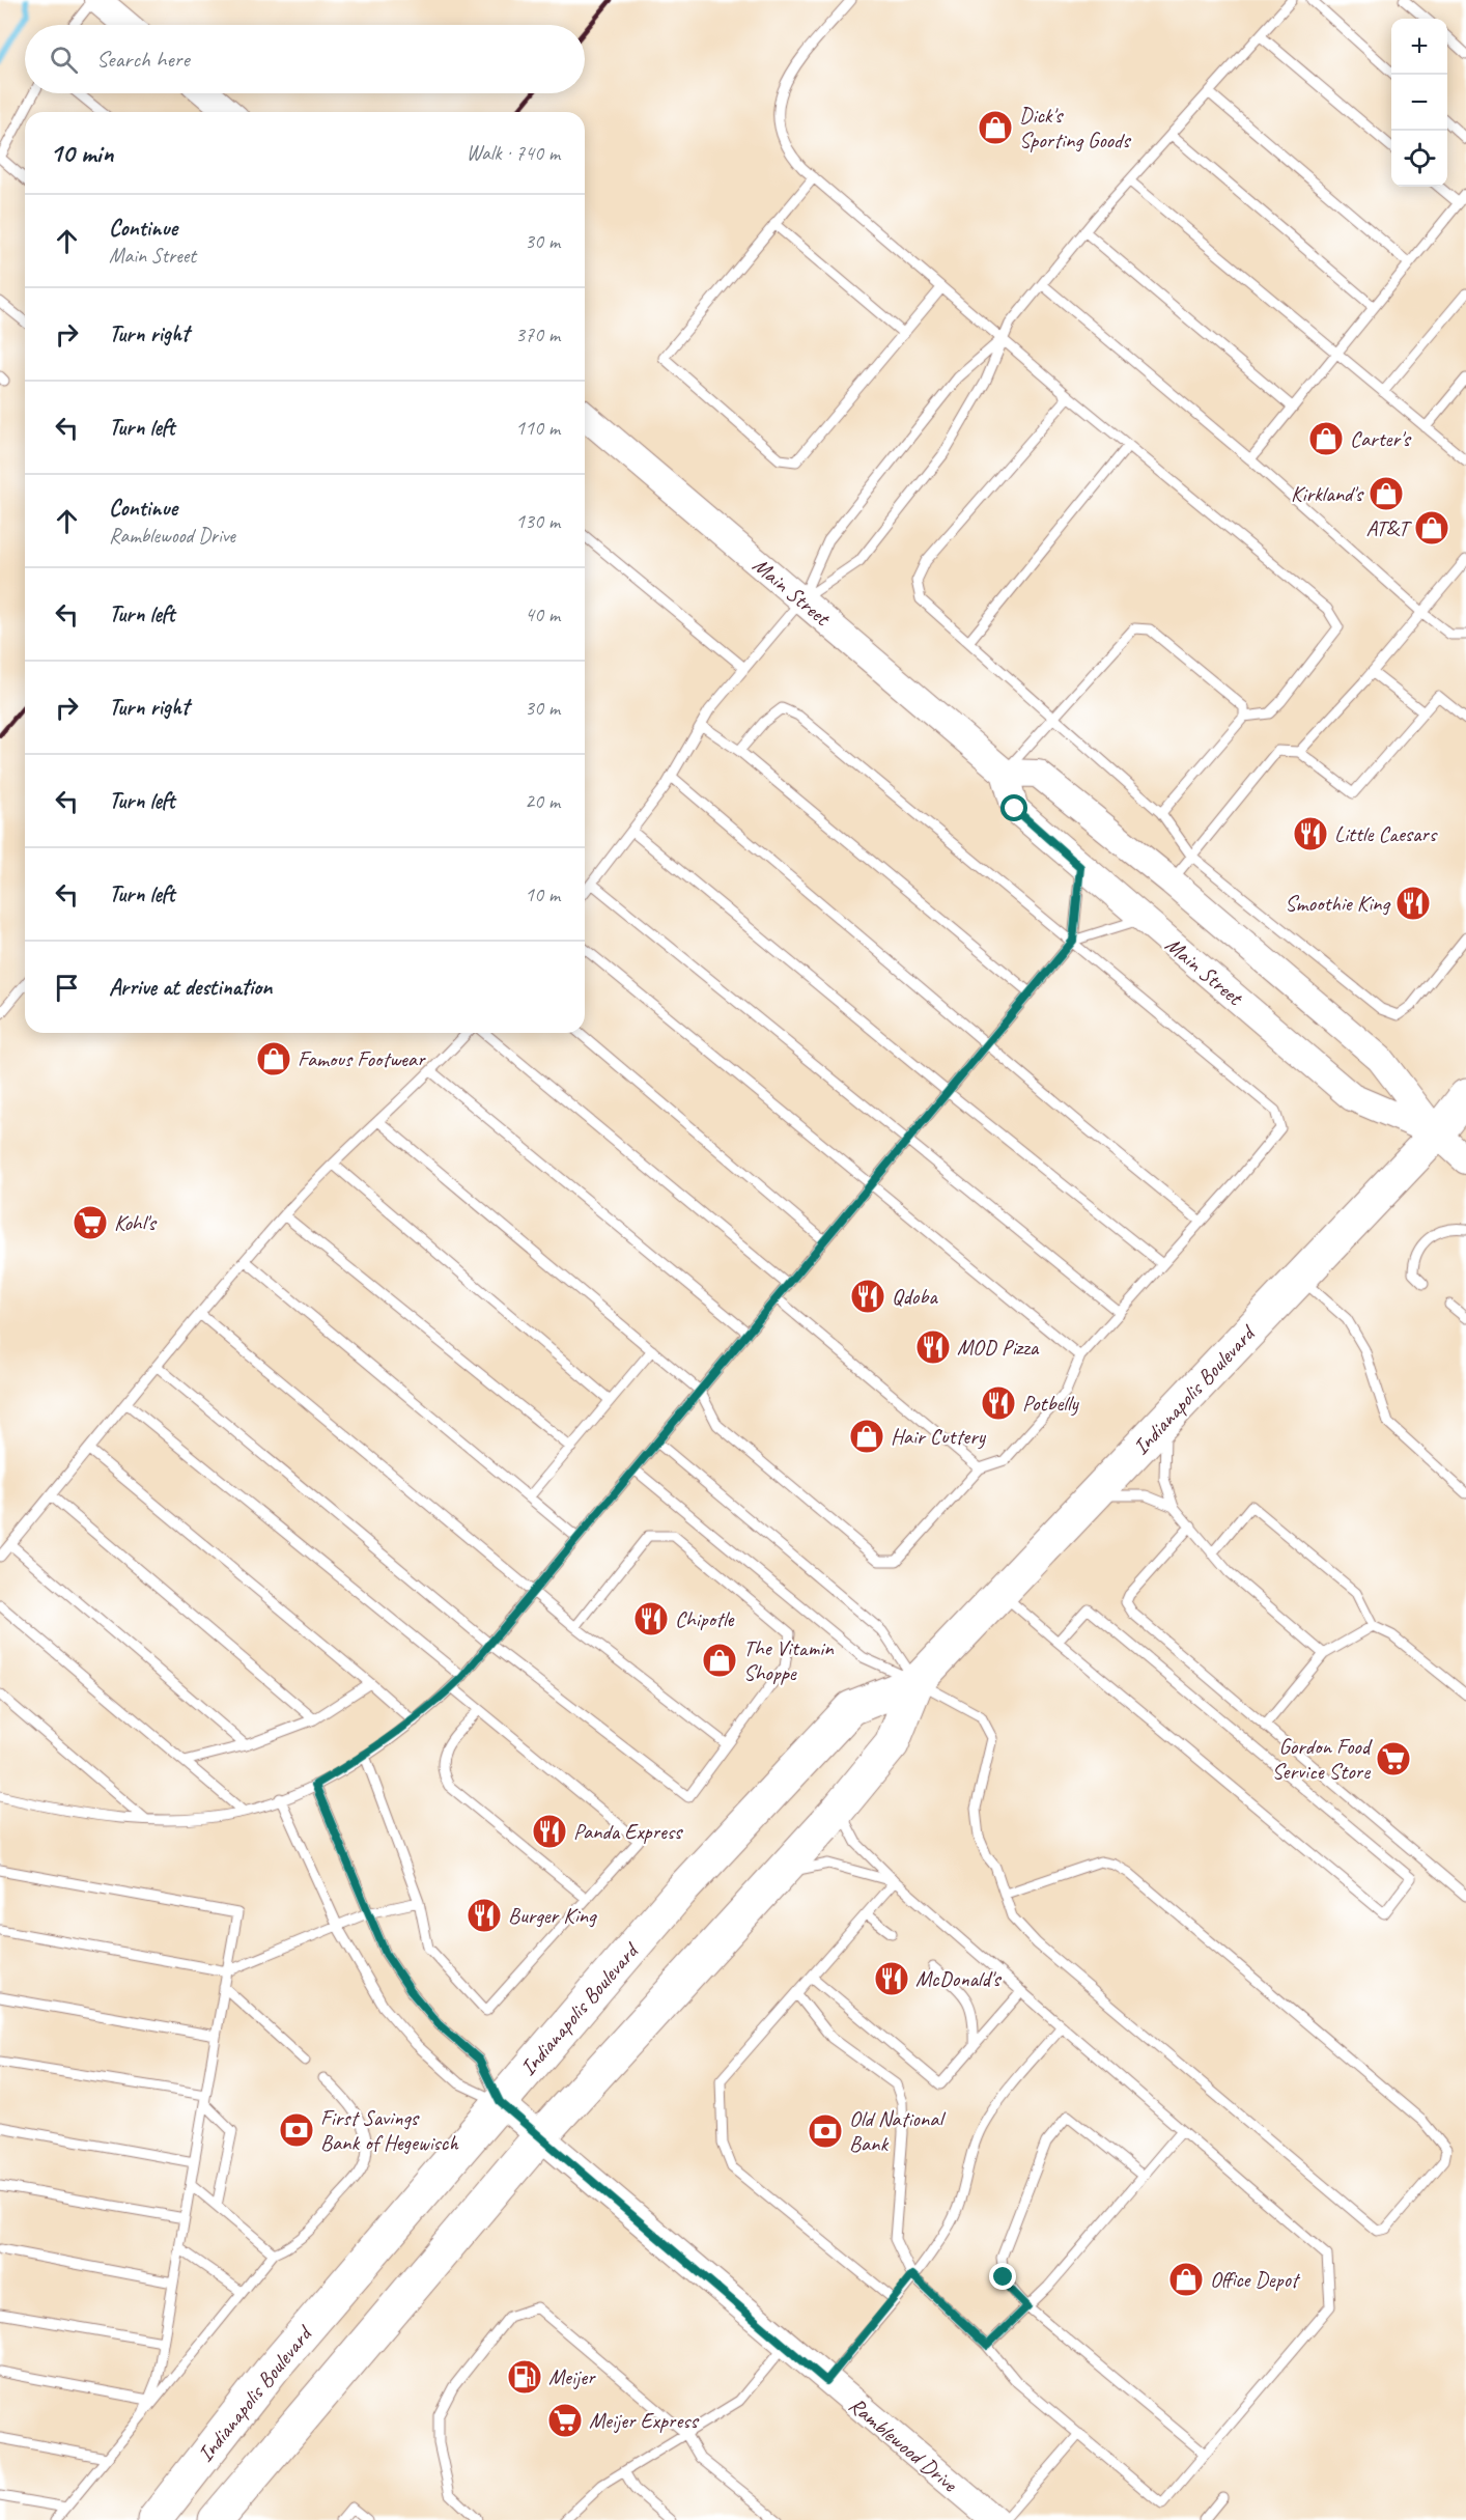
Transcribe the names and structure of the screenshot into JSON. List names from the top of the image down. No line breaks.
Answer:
{"streets":{"highway":["Indianapolis Boulevard"],"street":["Main Street","Ramblewood Drive"]},"crossings":[["Main Street","Indianapolis Boulevard"],["Indianapolis Boulevard","Ramblewood Drive"]],"places":{"shop":["Dick's Sporting Goods","Carter's","Kirkland's","AT&T","Famous Footwear","Hair Cuttery","The Vitamin Shoppe","Office Depot"],"restaurant":["Little Caesars","Smoothie King","Qdoba","MOD Pizza","Potbelly","Chipotle","Panda Express","Burger King","McDonald's"],"supermarket":["Kohl's","Gordon Food Service Store","Meijer Express"],"bank":["First Savings Bank of Hegewisch","Old National Bank"],"fuel station":["Meijer"]},"page":{"map_buttons":["+","−"],"search":"Search here","heading":["10 min","Walk · 740 m"],"list":[["Continue","Main Street","30 m"],["Turn right","370 m"],["Turn left","110 m"],["Continue","Ramblewood Drive","130 m"],["Turn left","40 m"],["Turn right","30 m"],["Turn left","20 m"],["Turn left","10 m"],"Arrive at destination"]}}
